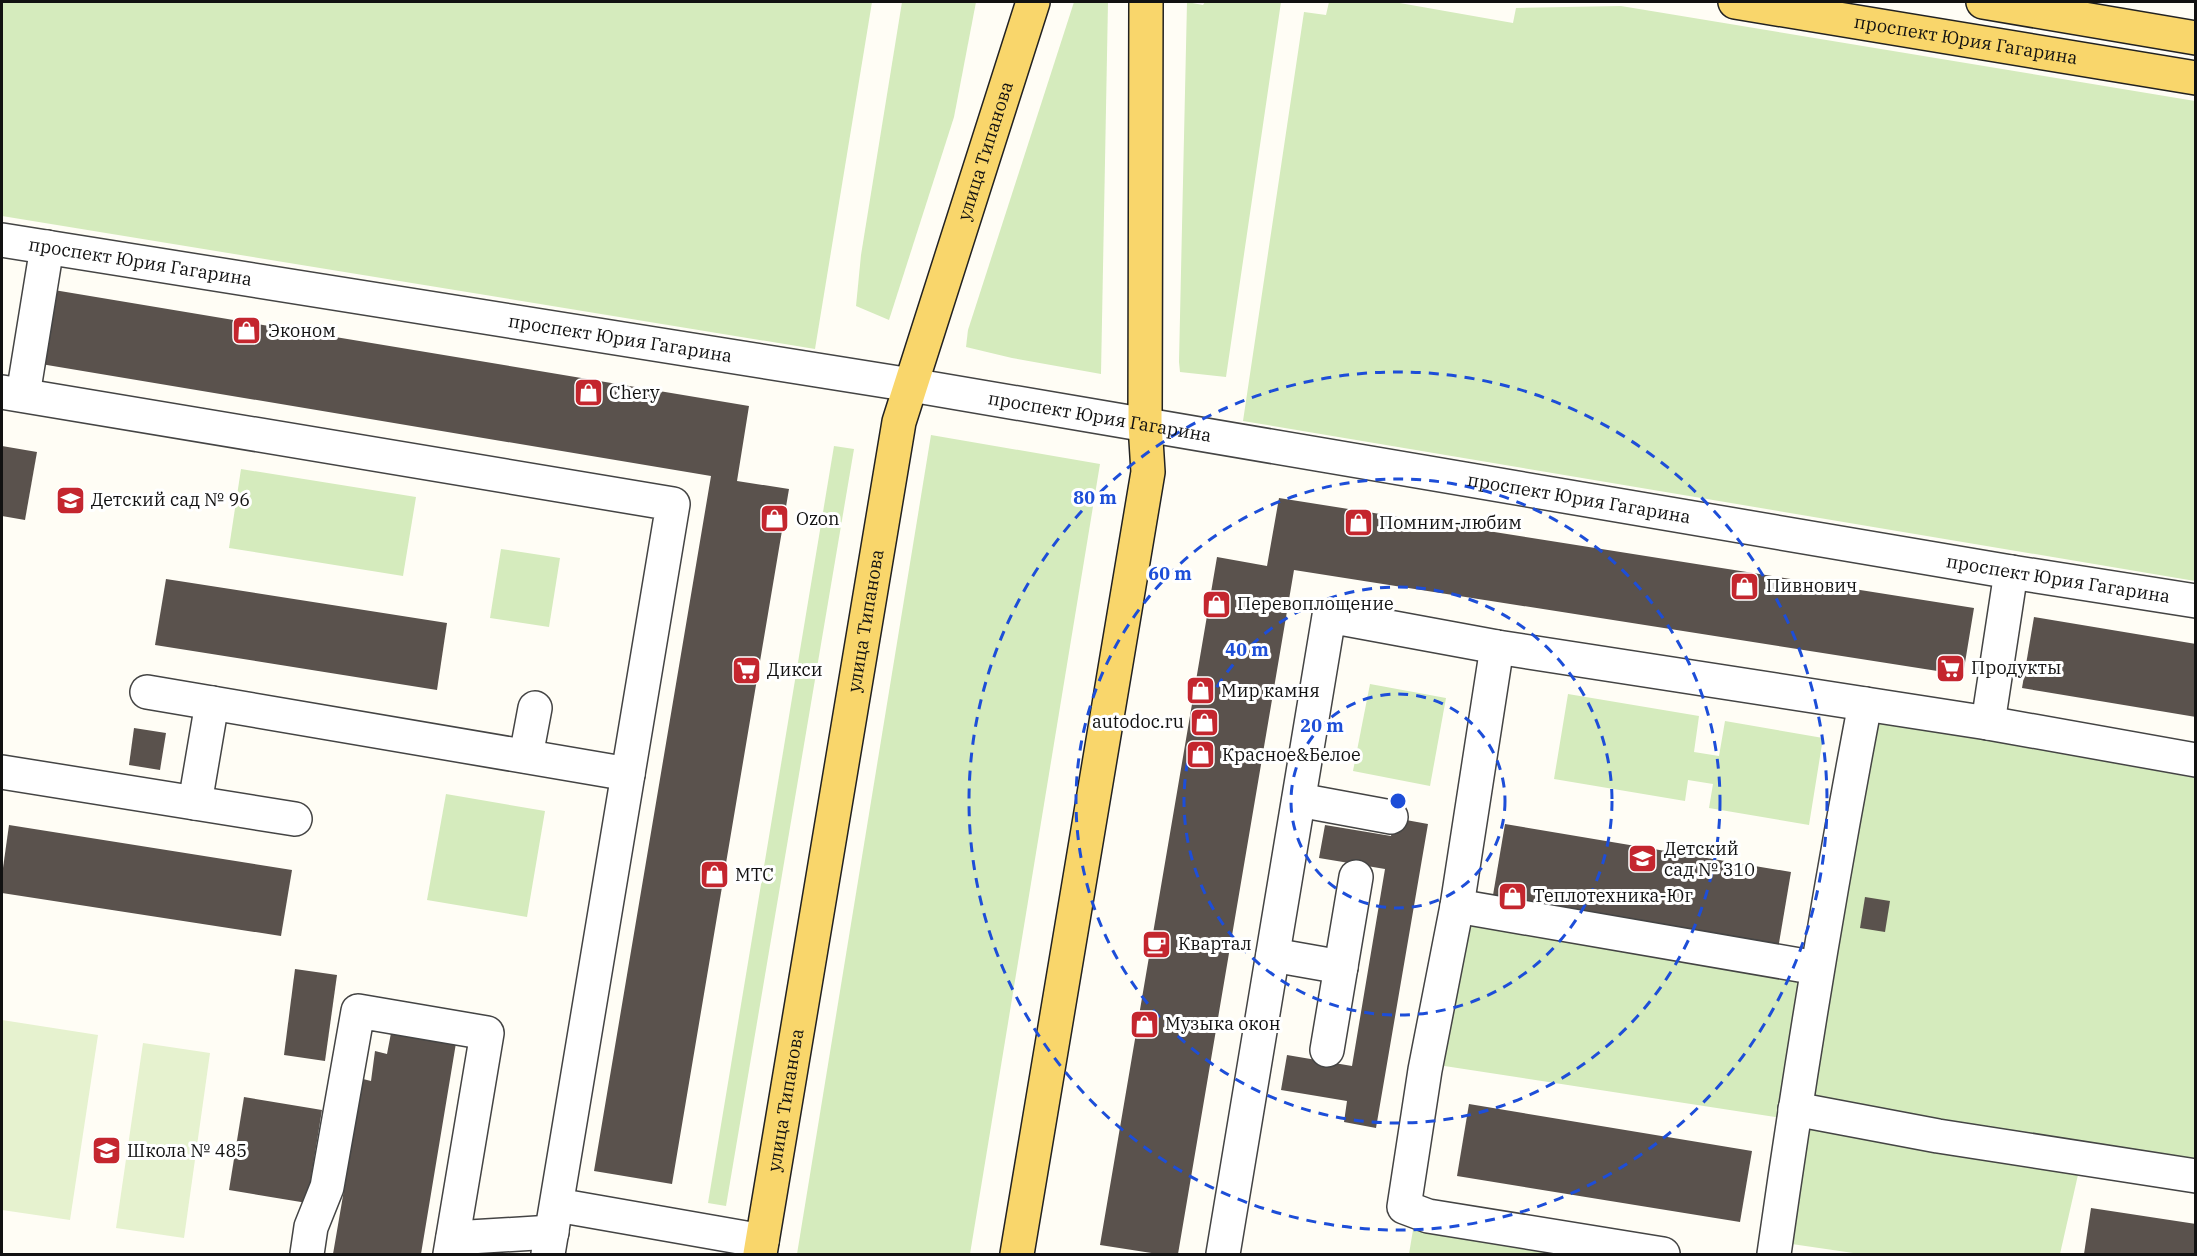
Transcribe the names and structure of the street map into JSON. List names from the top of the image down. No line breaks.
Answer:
{"streets":{"main road":["проспект Юрия Гагарина","улица Типанова"]},"crossings":[["проспект Юрия Гагарина","улица Типанова"]],"places":{"shop":["Эконом","Chery","Ozon","Помним-любим","Пивнович","Перевоплощение","Мир камня","autodoc.ru","Красное&Белое","МТС","Теплотехника-Юг","Музыка окон"],"school or university":["Детский сад № 96","Детский сад № 310","Школа № 485"],"supermarket":["Продукты","Дикси"],"cafe":["Квартал"]},"rings":["80 m","60 m","40 m","20 m"]}
